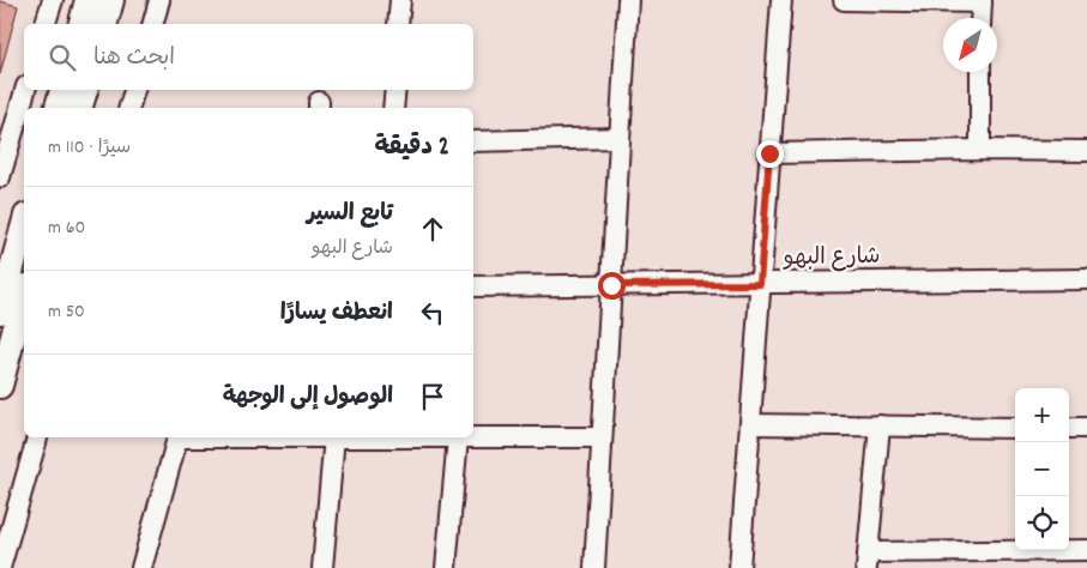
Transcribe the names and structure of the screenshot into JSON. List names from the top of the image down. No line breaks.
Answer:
{"streets":{"street":["شارع البهو"]},"north":"bottom left","page":{"search":"ابحث هنا","heading":["2 دقيقة","سيرًا · 110 m"],"list":[["تابع السير","شارع البهو","60 m"],["انعطف يسارًا","50 m"],"الوصول إلى الوجهة"],"map_buttons":["+","−"]}}
